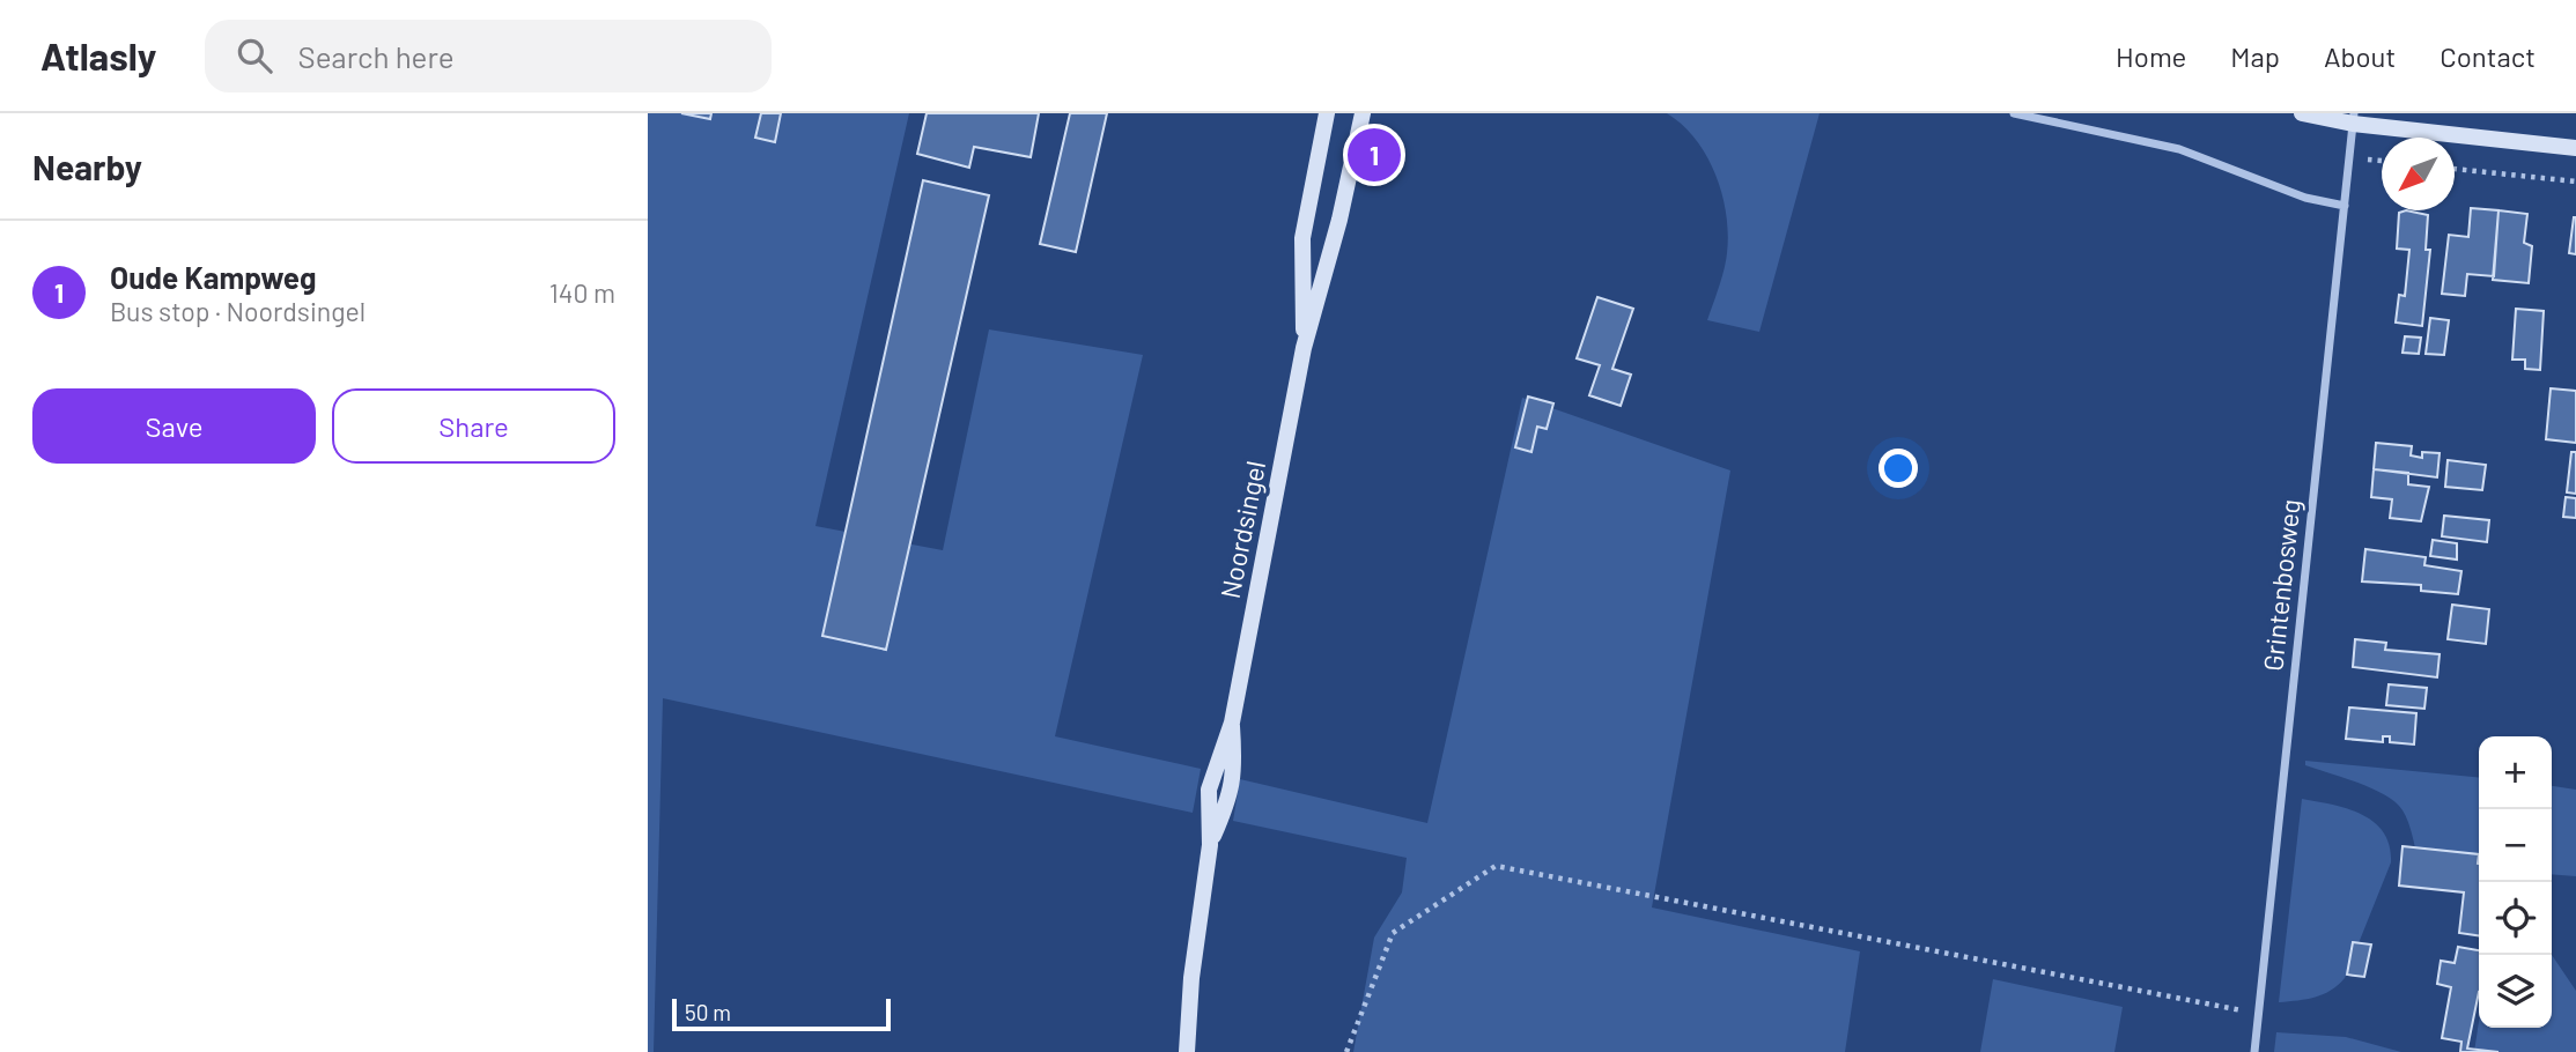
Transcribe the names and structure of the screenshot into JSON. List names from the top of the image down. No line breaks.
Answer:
{"streets":{"main road":["Noordsingel"],"street":["Grintenbosweg"]},"scale_bar":"50 m","north":"bottom left","page":{"header":"Atlasly","search":"Search here","nav":["Home","Map","About","Contact"],"heading":"Nearby","pins":"1","list":[{"mark":"1","name":"Oude Kampweg","note":"Bus stop · Noordsingel","value":"140 m"}],"buttons":["Save","Share"],"map_buttons":["+","−"],"scale":"50 m"}}
